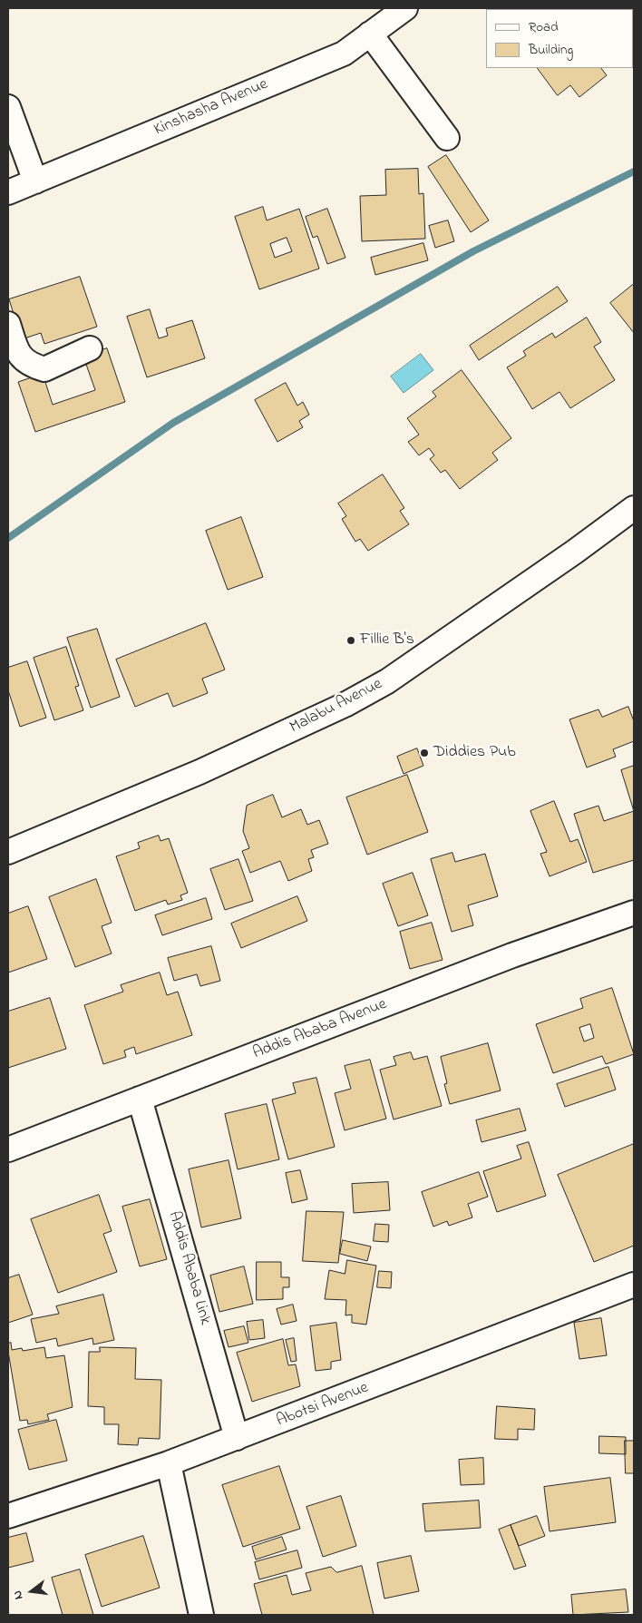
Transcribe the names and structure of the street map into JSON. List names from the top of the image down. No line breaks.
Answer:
{"streets":{"street":["Kinshasha Avenue","Malabu Avenue","Addis Ababa Avenue","Addis Ababa Link","Abotsi Avenue"]},"crossings":[["Addis Ababa Avenue","Addis Ababa Link"],["Addis Ababa Link","Abotsi Avenue"]],"places":["Fillie B's","Diddies Pub"],"legend":["Road","Building"],"north":"left"}
